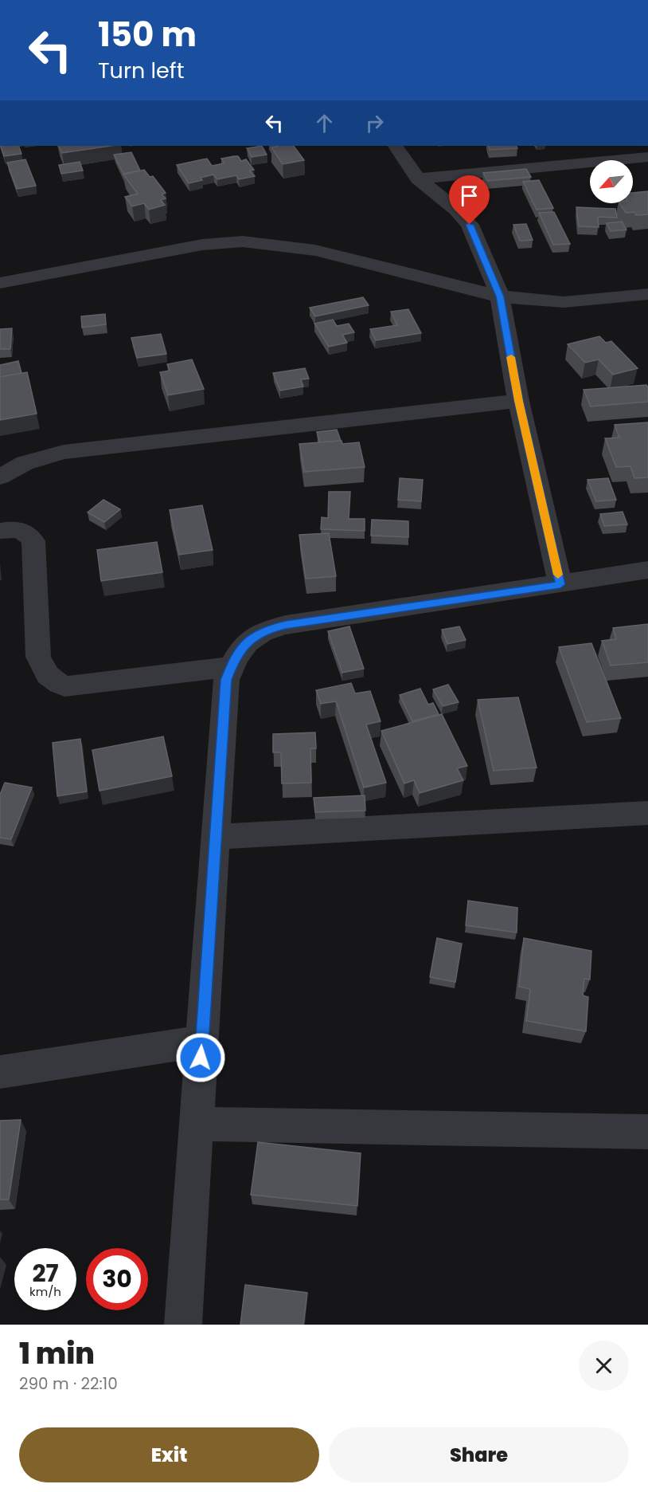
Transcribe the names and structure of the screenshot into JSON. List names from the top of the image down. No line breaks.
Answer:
{"north":"bottom left","page":{"turn":["150 m","Turn left"],"speed":"27 km/h","limit":"30","heading":["1 min","290 m · 22:10"],"buttons":["Exit","Share"]}}
